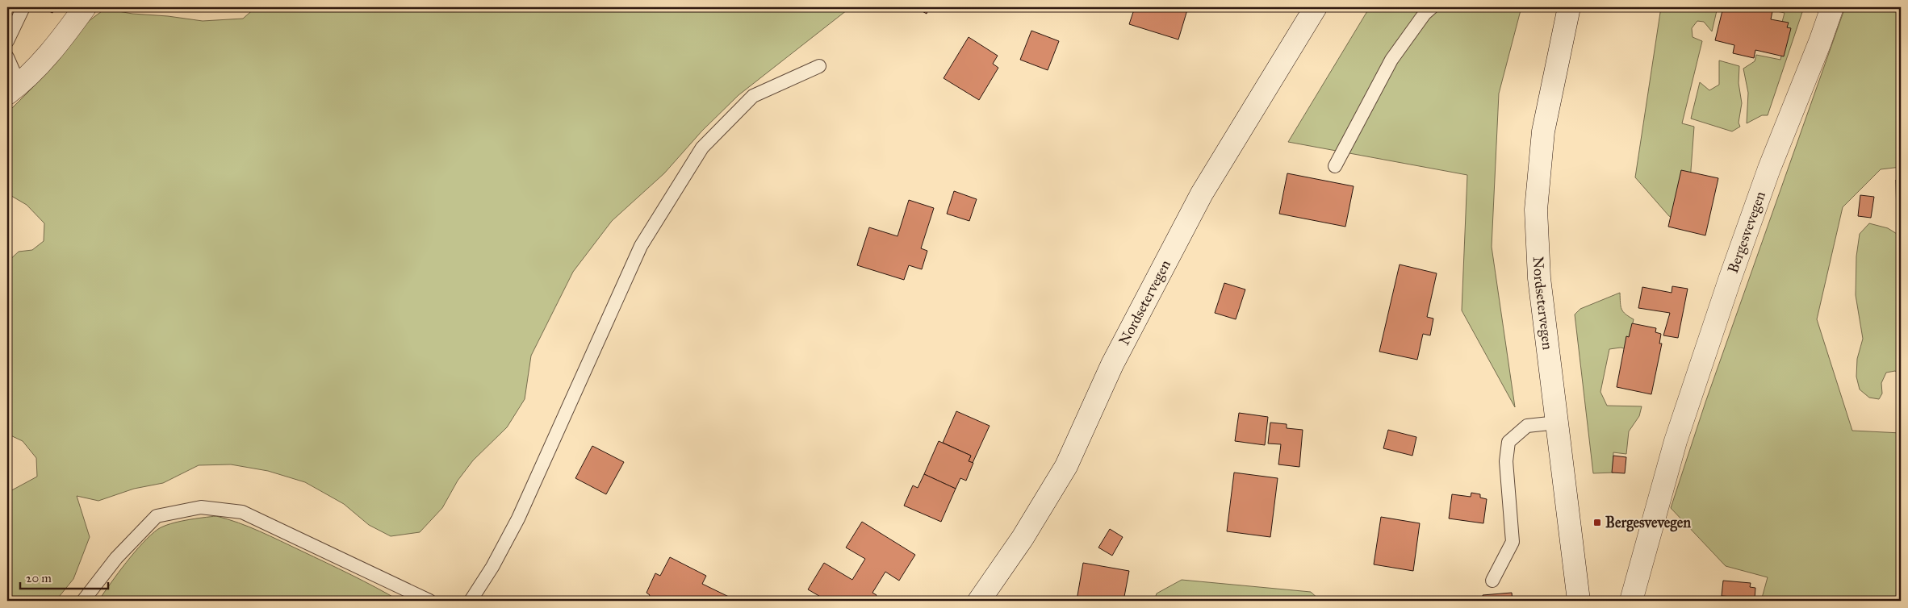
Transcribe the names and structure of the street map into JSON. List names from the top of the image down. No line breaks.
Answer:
{"streets":{"main road":["Bergesvevegen","Nordsetervegen"]},"places":{"transit":["Bergesvevegen"]},"scale_bar":"20 m"}
